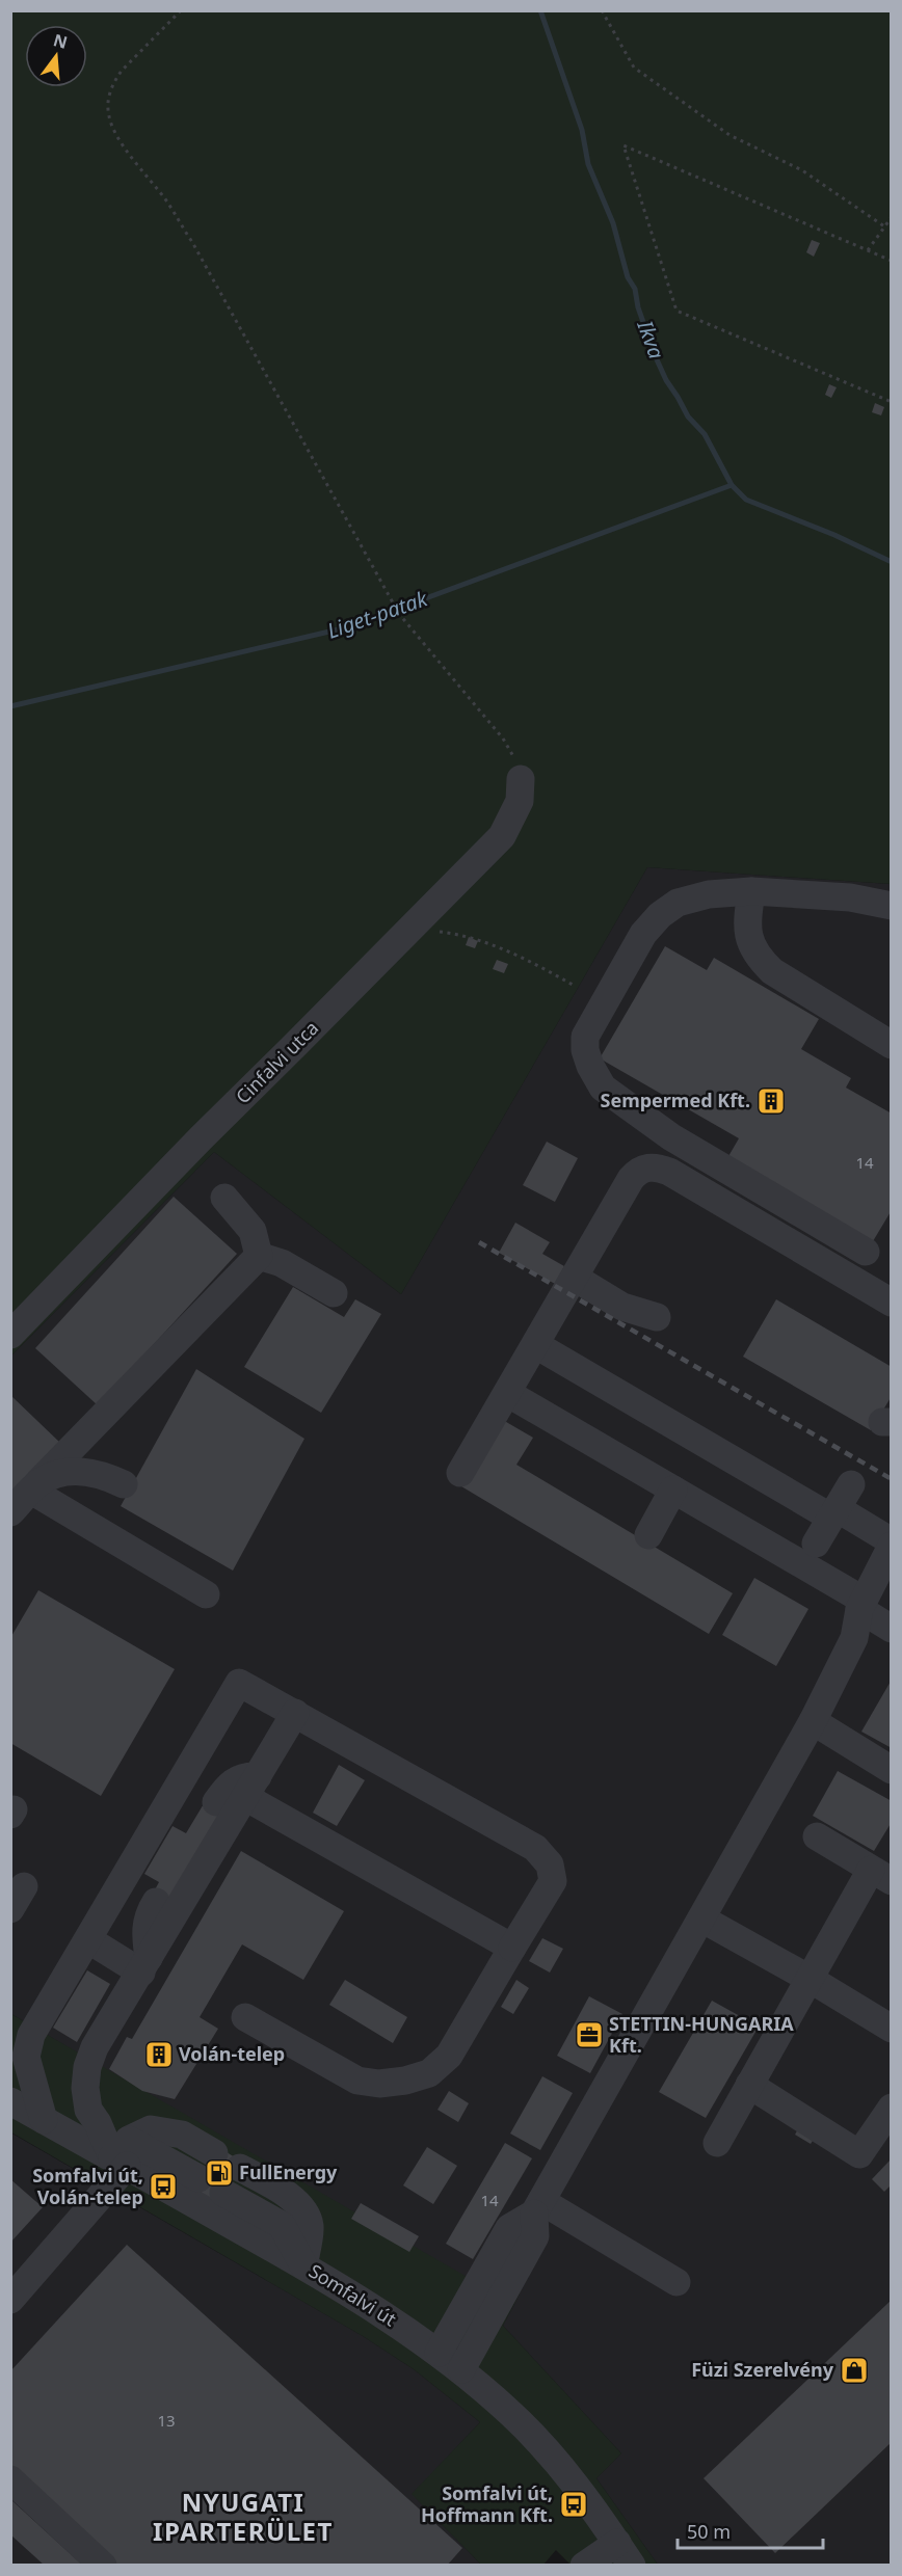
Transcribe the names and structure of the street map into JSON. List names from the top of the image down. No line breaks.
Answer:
{"streets":{"street":["Cinfalvi utca","Somfalvi út"]},"districts":["NYUGATI IPARTERÜLET"],"water":["Ikva","Liget-patak"],"places":{"building":["Sempermed Kft.","Volán-telep"],"office":["STETTIN-HUNGARIA Kft."],"fuel station":["FullEnergy"],"bus stop":["Somfalvi út, Volán-telep","Somfalvi út, Hoffmann Kft."],"shop":["Füzi Szerelvény"]},"house_numbers":["14","14","13"],"scale_bar":"50 m","north":"top"}
